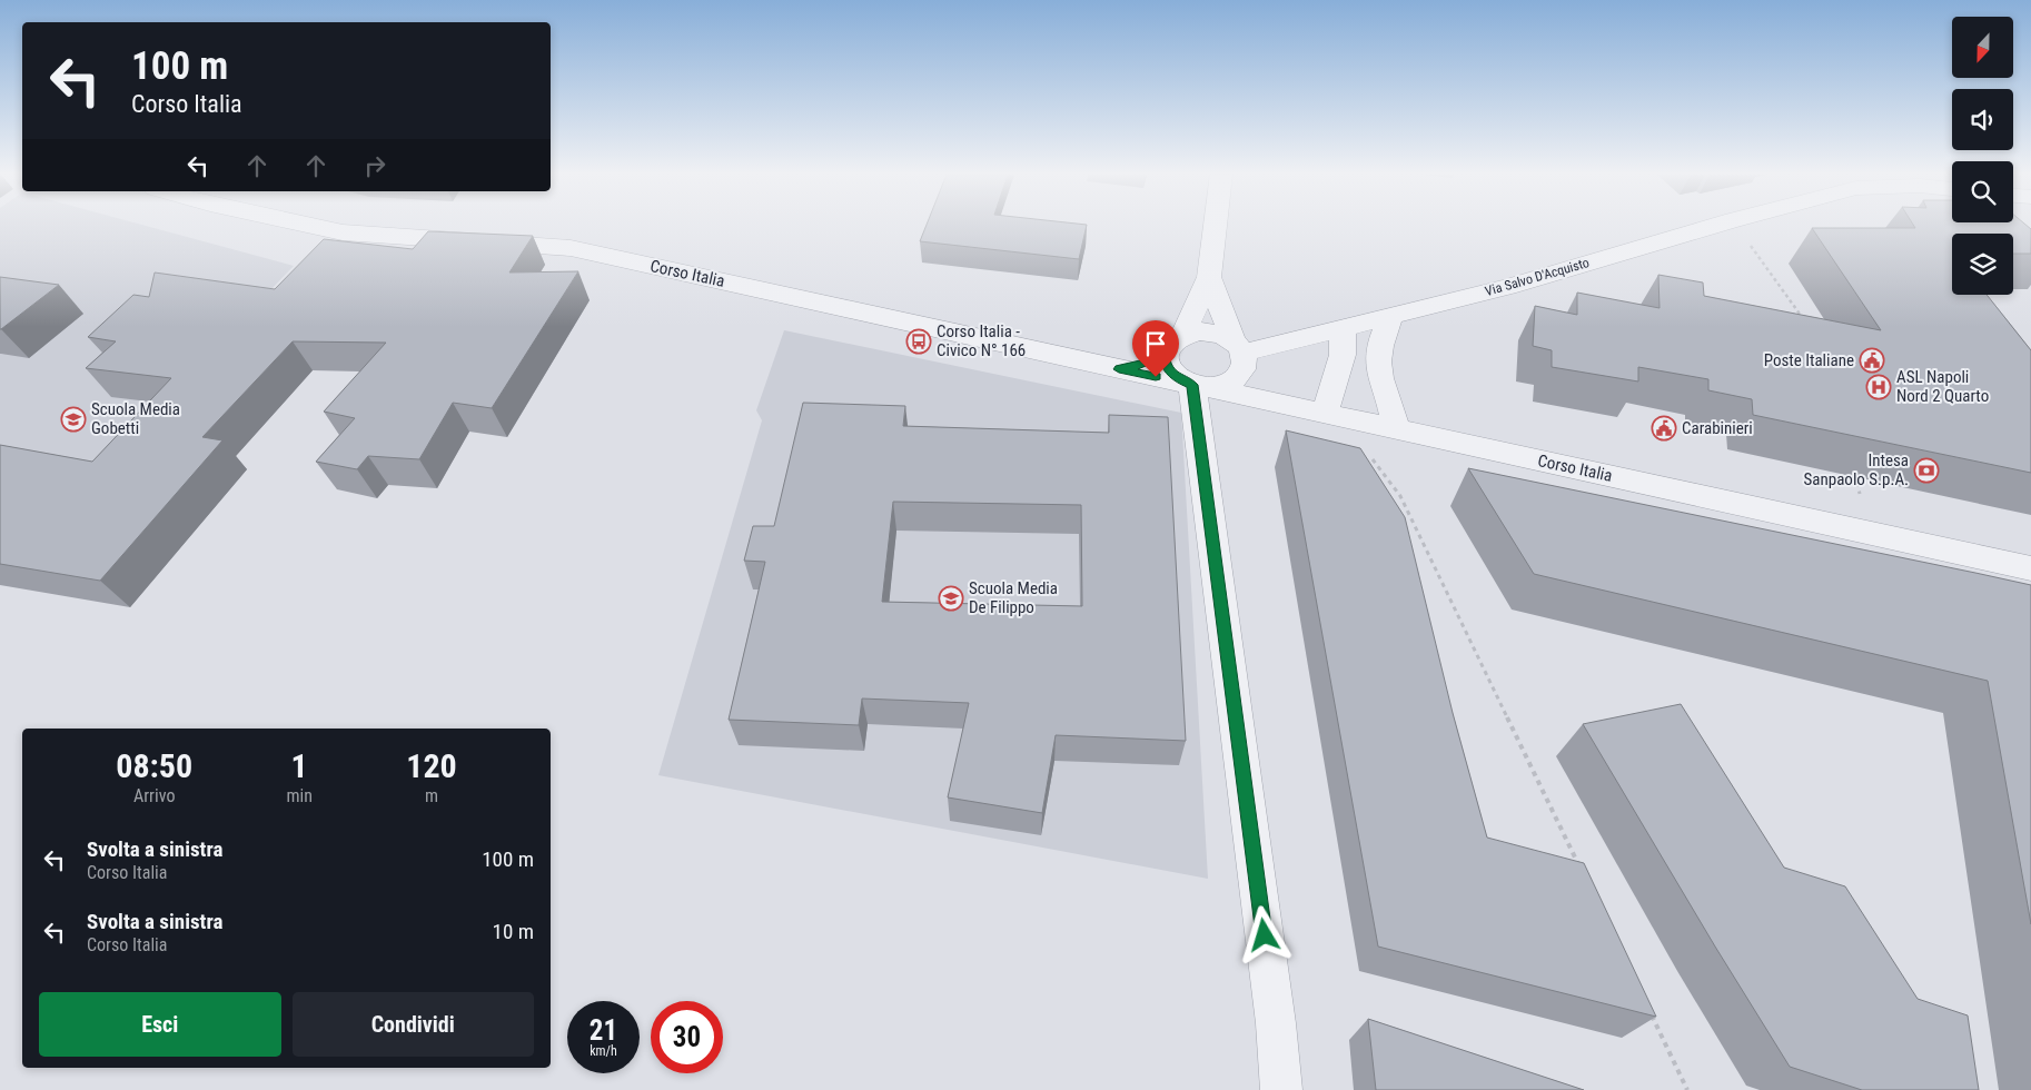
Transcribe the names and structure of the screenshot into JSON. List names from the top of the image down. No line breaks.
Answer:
{"streets":{"street":["Corso Italia","Via Salvo D'Acquisto"]},"crossings":[["Corso Italia","Via Salvo D'Acquisto"]],"places":{"bus stop":["Corso Italia - Civico N° 166"],"public building":["Poste Italiane","Carabinieri"],"hospital":["ASL Napoli Nord 2 Quarto"],"school or university":["Scuola Media Gobetti","Scuola Media De Filippo"],"bank":["Intesa Sanpaolo S.p.A."]},"north":"bottom","page":{"turn":["100 m","Corso Italia"],"eta":["08:50","Arrivo","1","min","120","m"],"list":[{"name":"Svolta a sinistra","note":"Corso Italia","value":"100 m"},{"name":"Svolta a sinistra","note":"Corso Italia","value":"10 m"}],"buttons":["Esci","Condividi"],"speed":"21 km/h","limit":"30"}}
